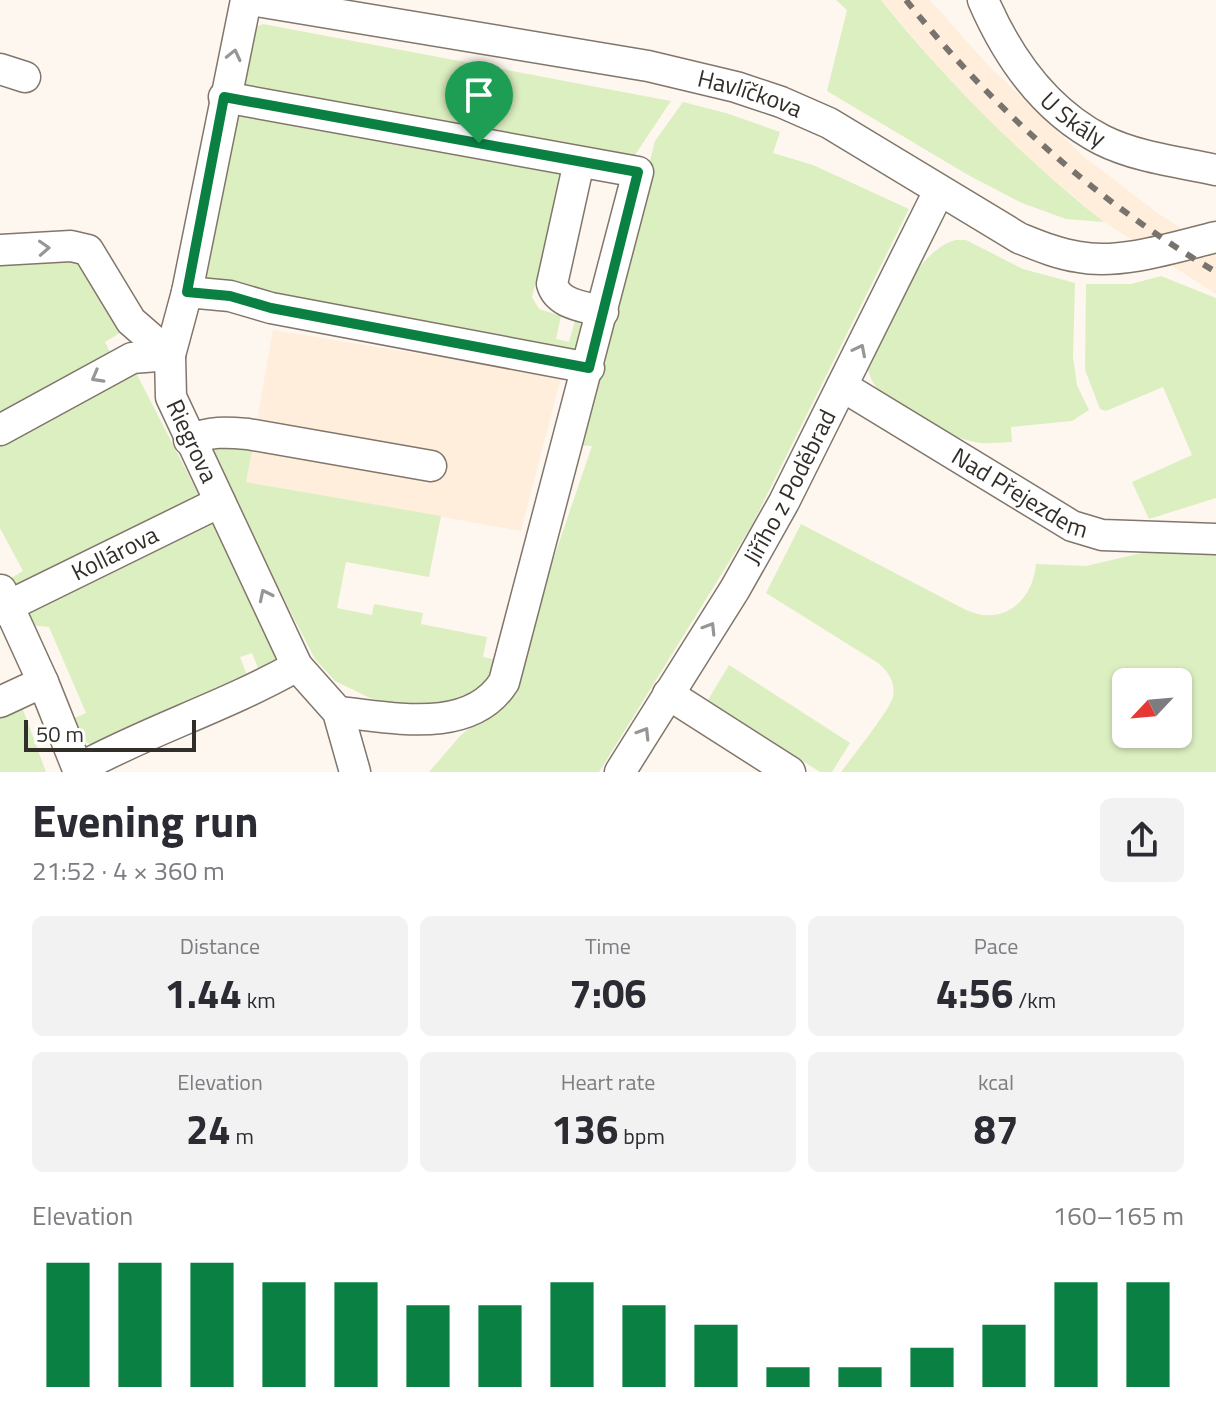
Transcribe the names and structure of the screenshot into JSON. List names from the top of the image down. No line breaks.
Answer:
{"streets":{"street":["Havlíčkova","U Skály","Riegrova","Jiřího z Poděbrad","Nad Přejezdem","Kollárova"]},"crossings":[["Havlíčkova","Riegrova"],["Havlíčkova","Jiřího z Poděbrad"],["Riegrova","Kollárova"],["Jiřího z Poděbrad","Nad Přejezdem"]],"one_way":["Jiřího z Poděbrad"],"scale_bar":"50 m","north":"bottom left","page":{"scale":"50 m","heading":["Evening run","21:52 · 4 × 360 m"],"stats":[["Distance","1.44 km"],["Time","7:06"],["Pace","4:56 /km"],["Elevation","24 m"],["Heart rate","136 bpm"],["kcal","87"]],"chart":["Elevation","160–165 m"]}}
